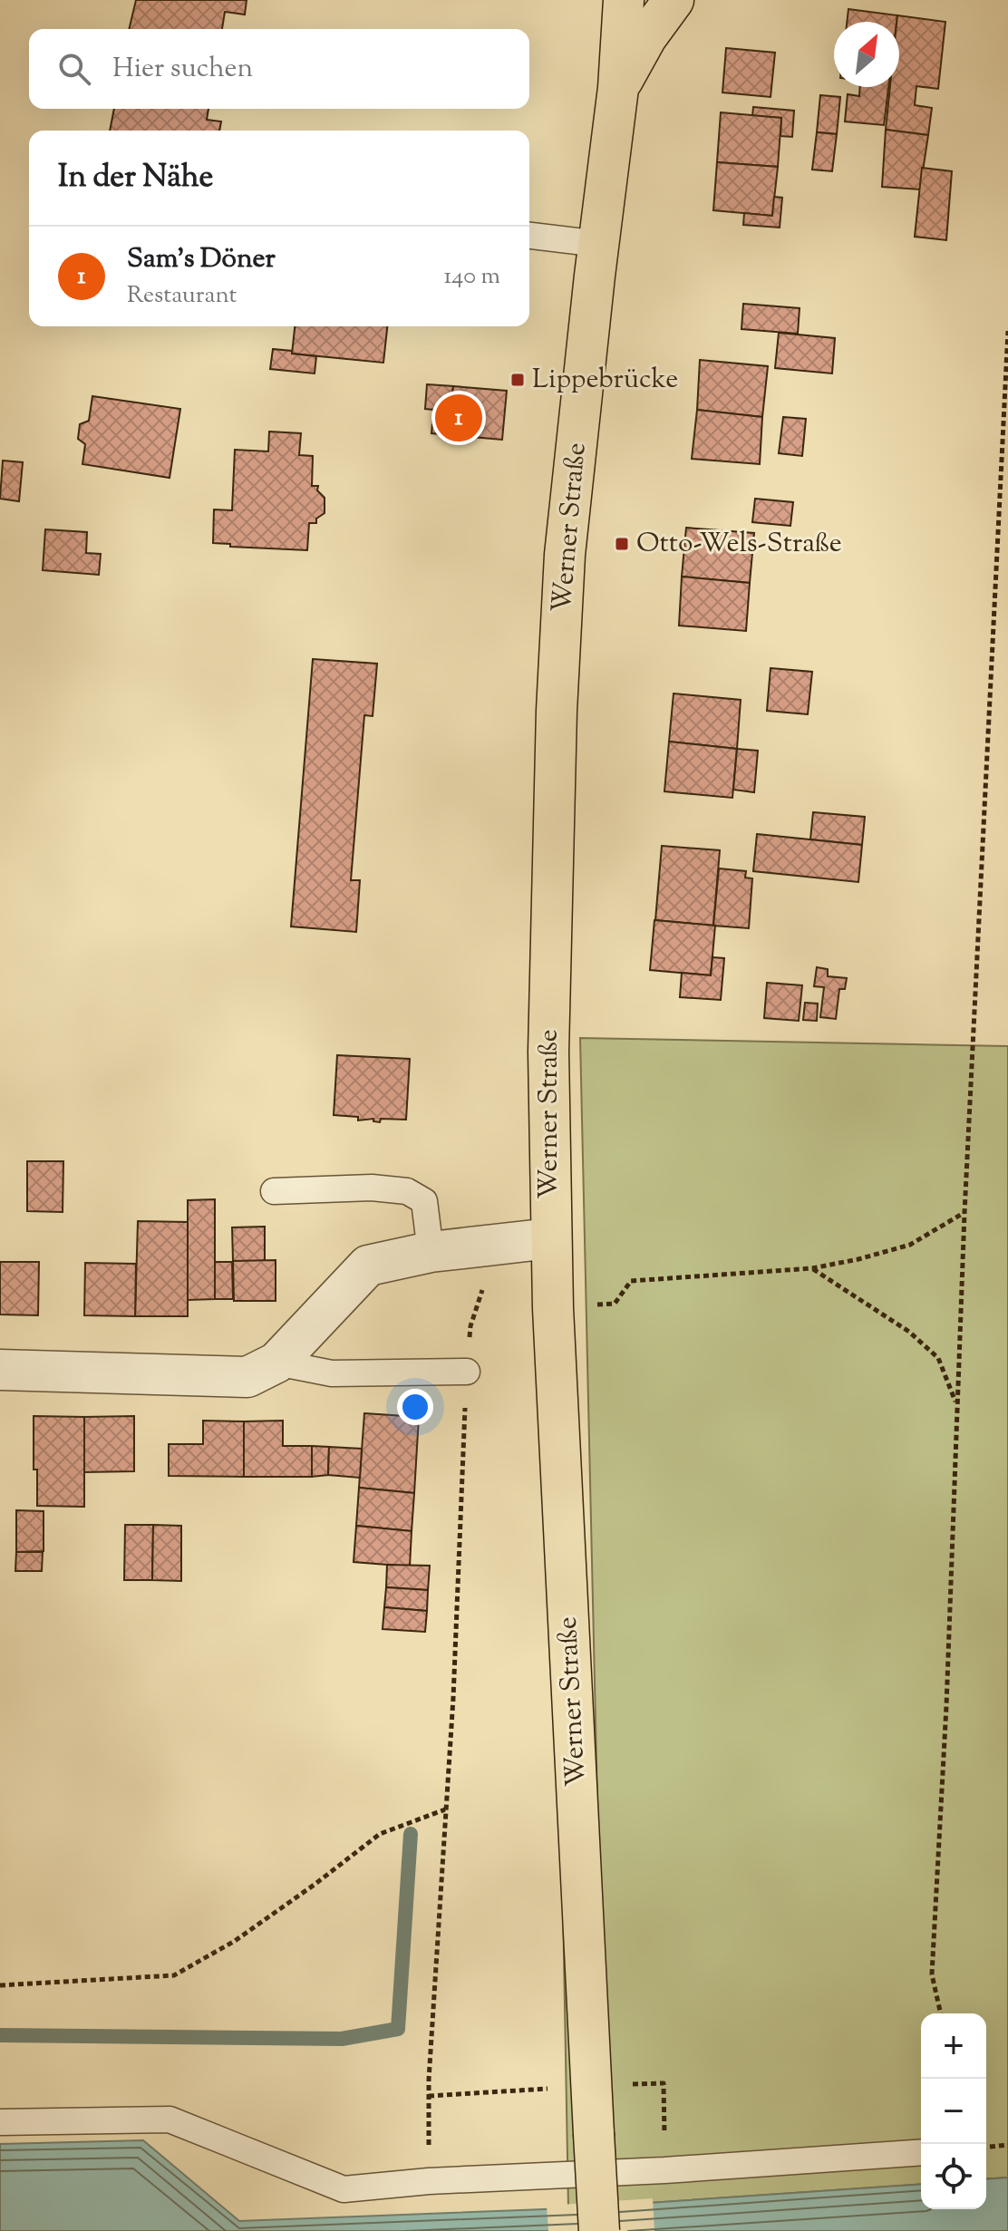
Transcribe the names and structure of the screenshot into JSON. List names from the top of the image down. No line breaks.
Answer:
{"streets":{"main road":["Werner Straße"]},"places":{"transit":["Lippebrücke","Otto-Wels-Straße"]},"north":"top right","page":{"search":"Hier suchen","heading":"In der Nähe","list":[{"mark":"1","name":"Sam's Döner","note":"Restaurant","value":"140 m"}],"pins":"1","map_buttons":["+","−"]}}
